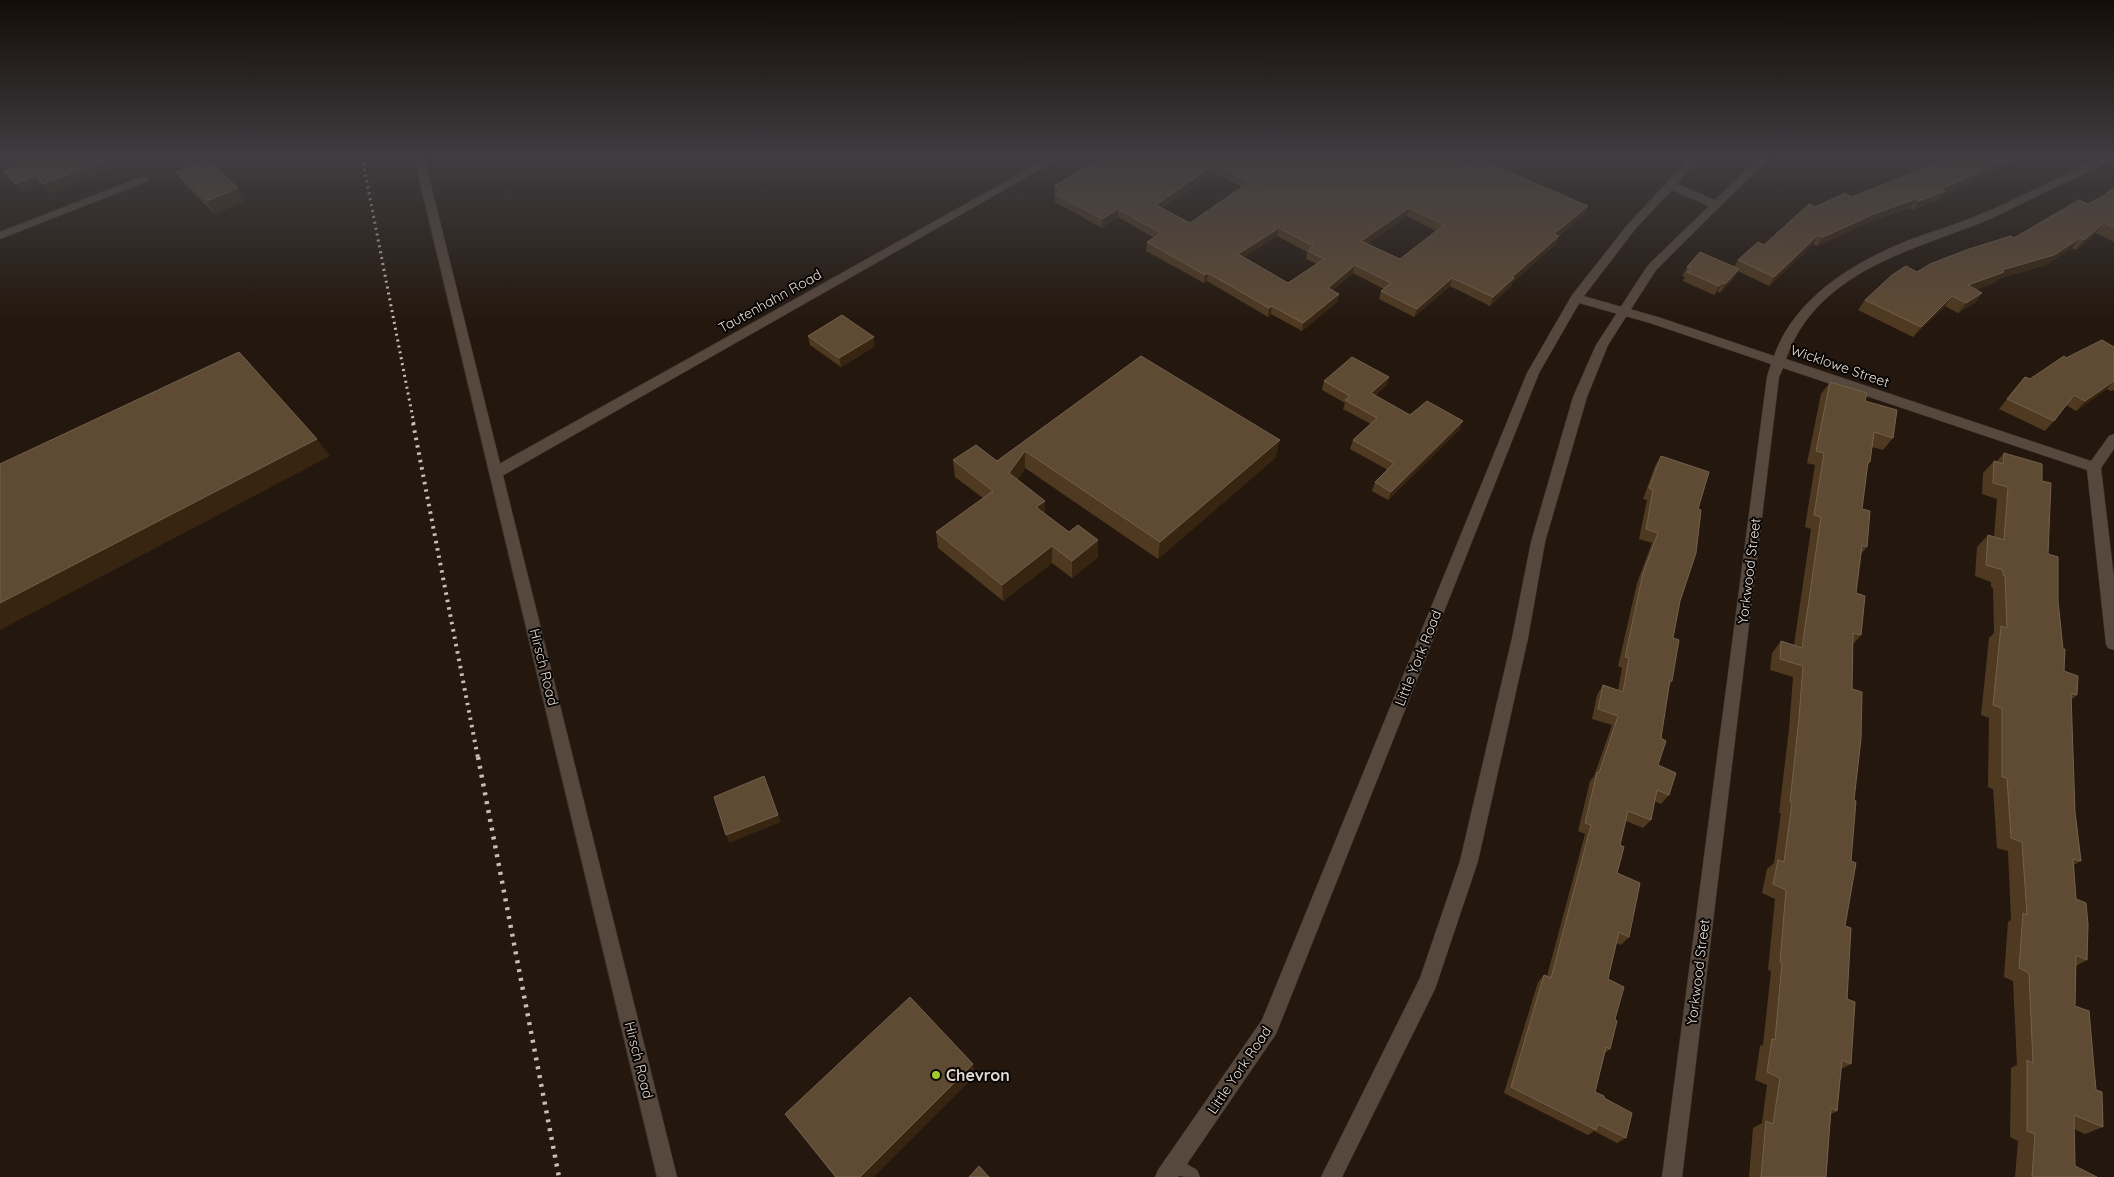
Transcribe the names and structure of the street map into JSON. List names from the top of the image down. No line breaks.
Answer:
{"streets":{"main road":["Tautenhahn Road","Wicklowe Street","Yorkwood Street","Little York Road","Hirsch Road"]},"crossings":[["Tautenhahn Road","Hirsch Road"],["Wicklowe Street","Yorkwood Street"],["Wicklowe Street","Little York Road"]],"places":["Chevron"]}
